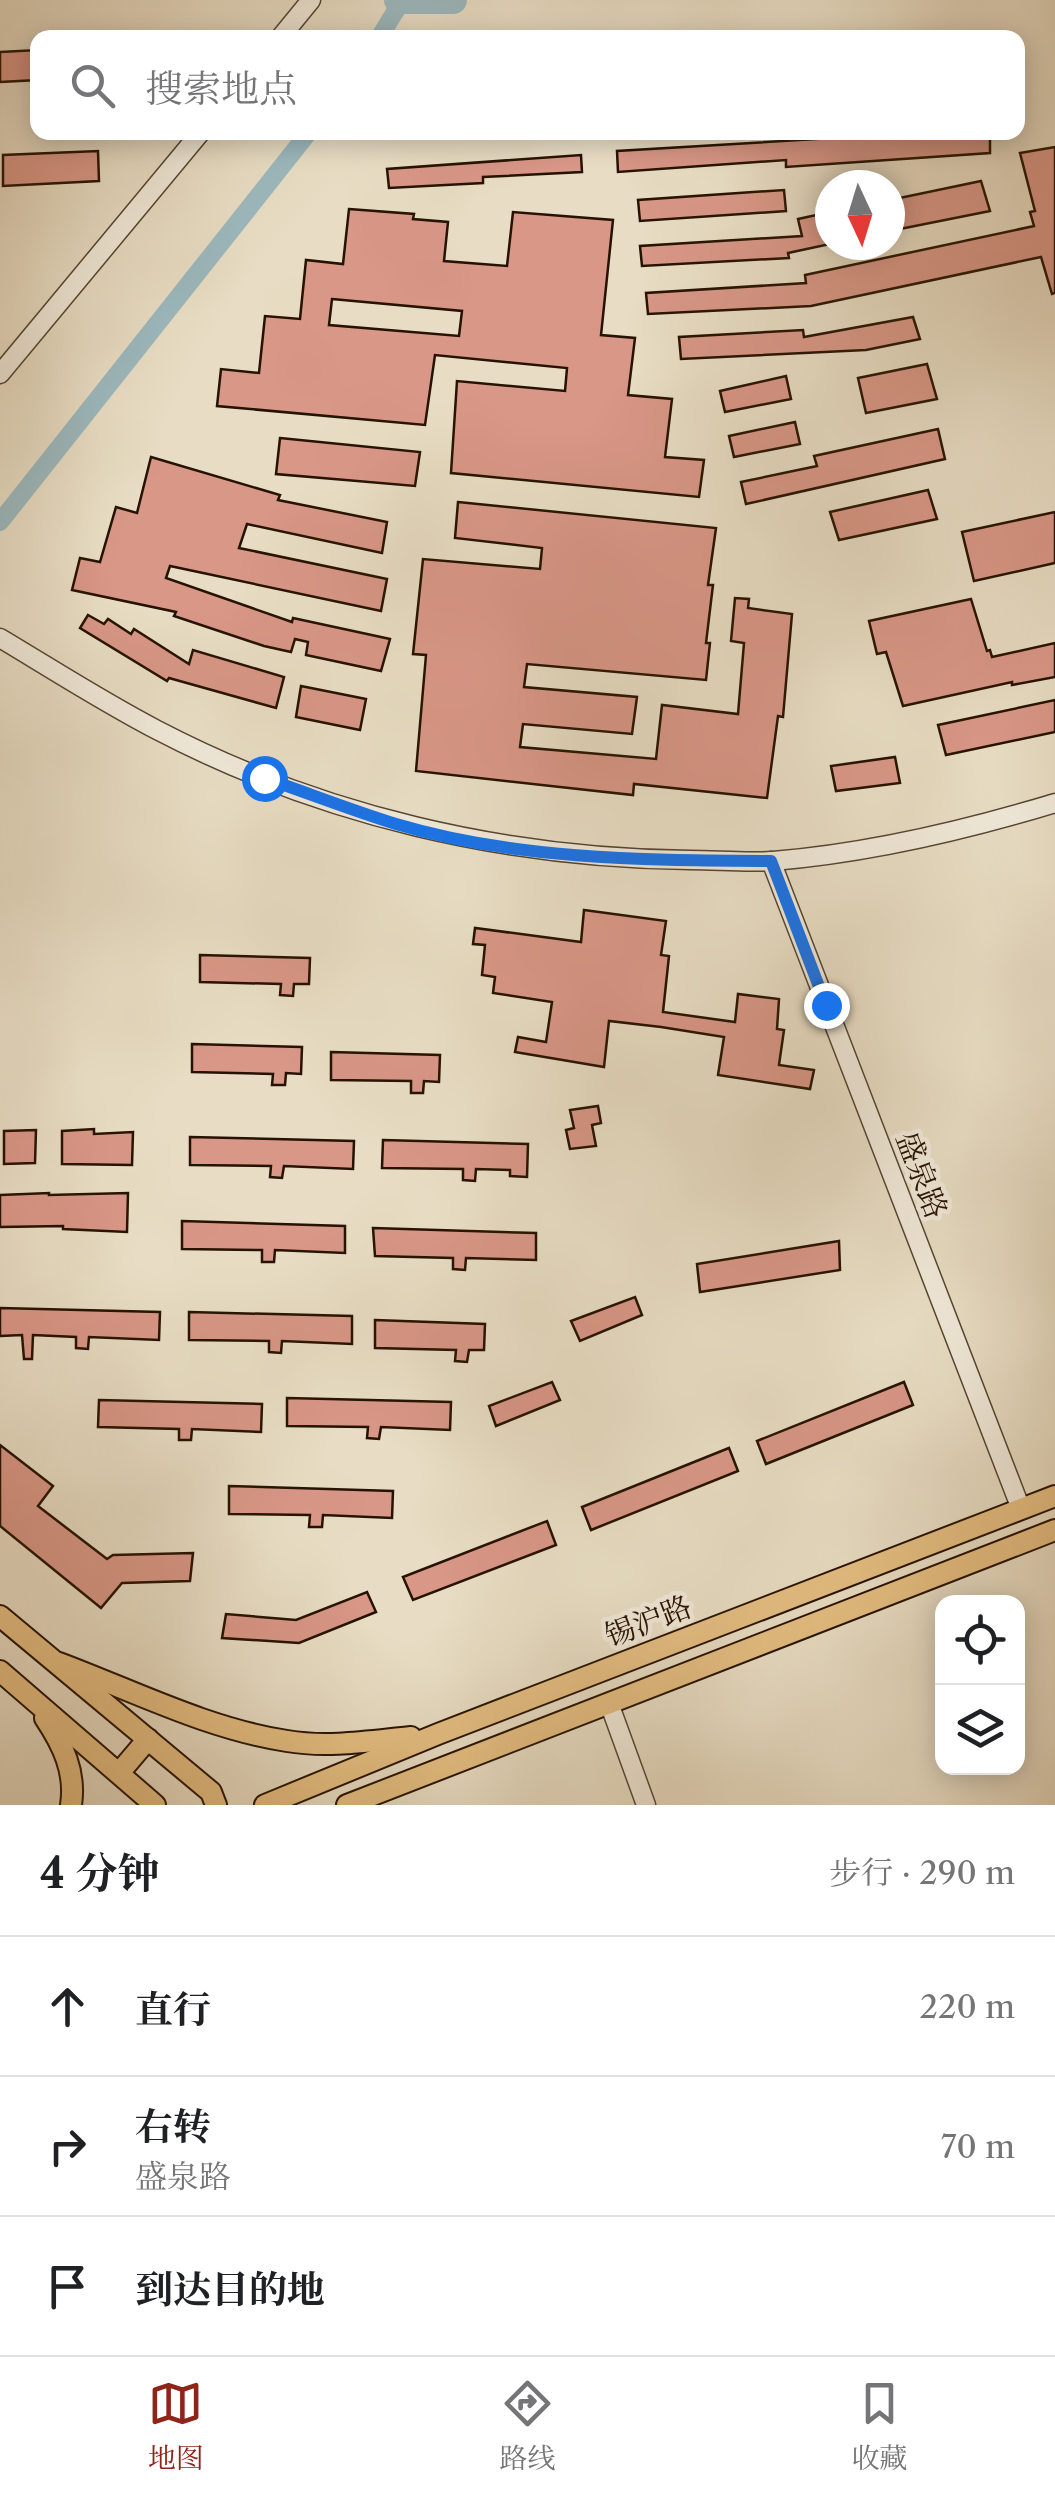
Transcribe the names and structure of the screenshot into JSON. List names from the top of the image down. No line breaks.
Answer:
{"streets":{"main road":["锡沪路"],"street":["盛泉路"]},"crossings":[["盛泉路","锡沪路"]],"north":"bottom","page":{"search":"搜索地点","heading":["4 分钟","步行 · 290 m"],"list":[["直行","220 m"],["右转","盛泉路","70 m"],"到达目的地"],"nav":["地图","路线","收藏"]}}
